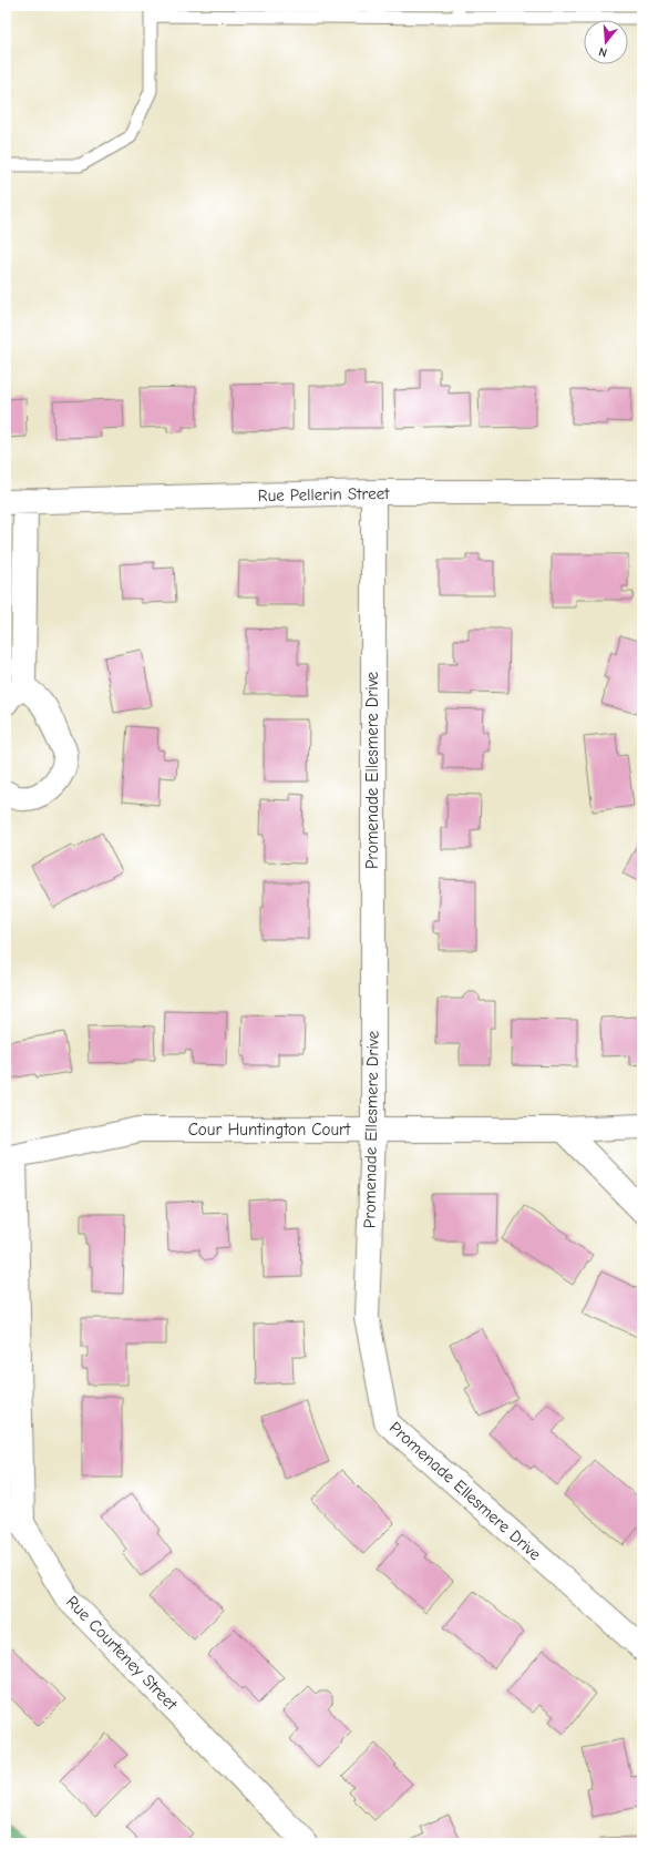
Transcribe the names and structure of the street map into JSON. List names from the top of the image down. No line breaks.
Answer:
{"streets":{"street":["Rue Pellerin Street","Promenade Ellesmere Drive","Cour Huntington Court","Rue Courteney Street"]},"crossings":[["Rue Pellerin Street","Promenade Ellesmere Drive"],["Promenade Ellesmere Drive","Cour Huntington Court"],["Cour Huntington Court","Rue Courteney Street"]],"north":"bottom"}
